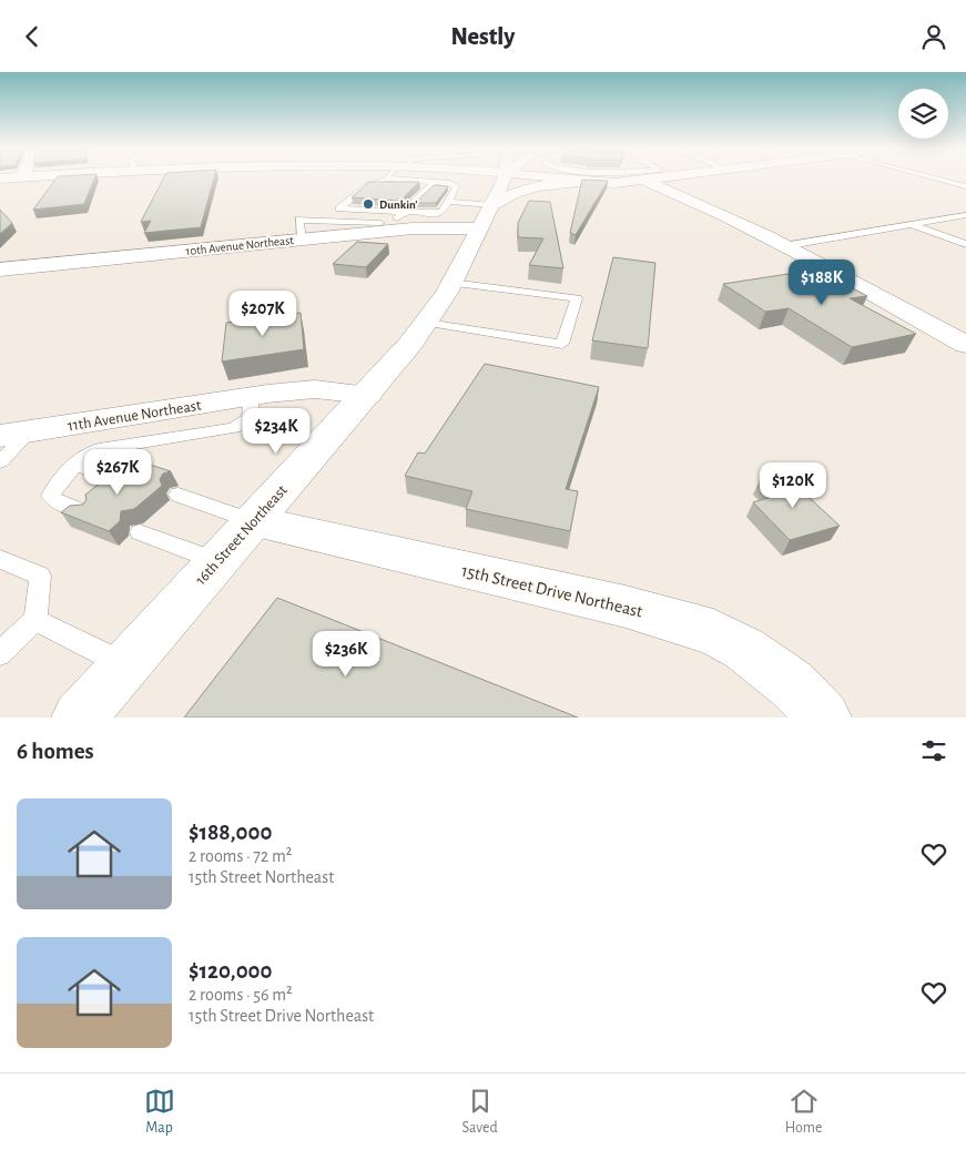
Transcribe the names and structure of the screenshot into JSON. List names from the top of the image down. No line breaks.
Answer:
{"streets":{"street":["10th Avenue Northeast","11th Avenue Northeast","16th Street Northeast","15th Street Drive Northeast"]},"crossings":[["10th Avenue Northeast","16th Street Northeast"],["11th Avenue Northeast","16th Street Northeast"],["16th Street Northeast","15th Street Drive Northeast"]],"places":["Dunkin'"],"page":{"header":"Nestly","price":["$188K","$207K","$234K","$267K","$120K","$236K"],"heading":"6 homes","list":[{"name":"$188,000","note":"2 rooms · 72 m² · 15th Street Northeast"},{"name":"$120,000","note":"2 rooms · 56 m² · 15th Street Drive Northeast"}],"tabs":["Map","Saved","Home"]}}
